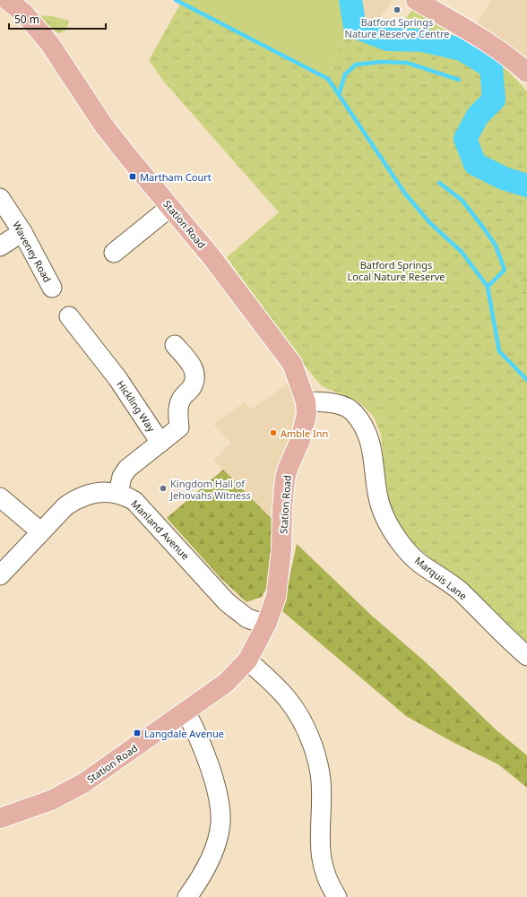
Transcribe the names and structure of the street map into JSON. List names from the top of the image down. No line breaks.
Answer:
{"streets":{"main road":["Station Road"],"street":["Waveney Road","Hickling Way","Manland Avenue","Marquis Lane"]},"crossings":[["Station Road","Manland Avenue"],["Station Road","Marquis Lane"],["Hickling Way","Manland Avenue"]],"parks":["Batford Springs Local Nature Reserve"],"places":{"other":["Batford Springs Nature Reserve Centre","Amble Inn","Kingdom Hall of Jehovahs Witness"],"transit":["Martham Court","Langdale Avenue"]},"scale_bar":"50 m"}
